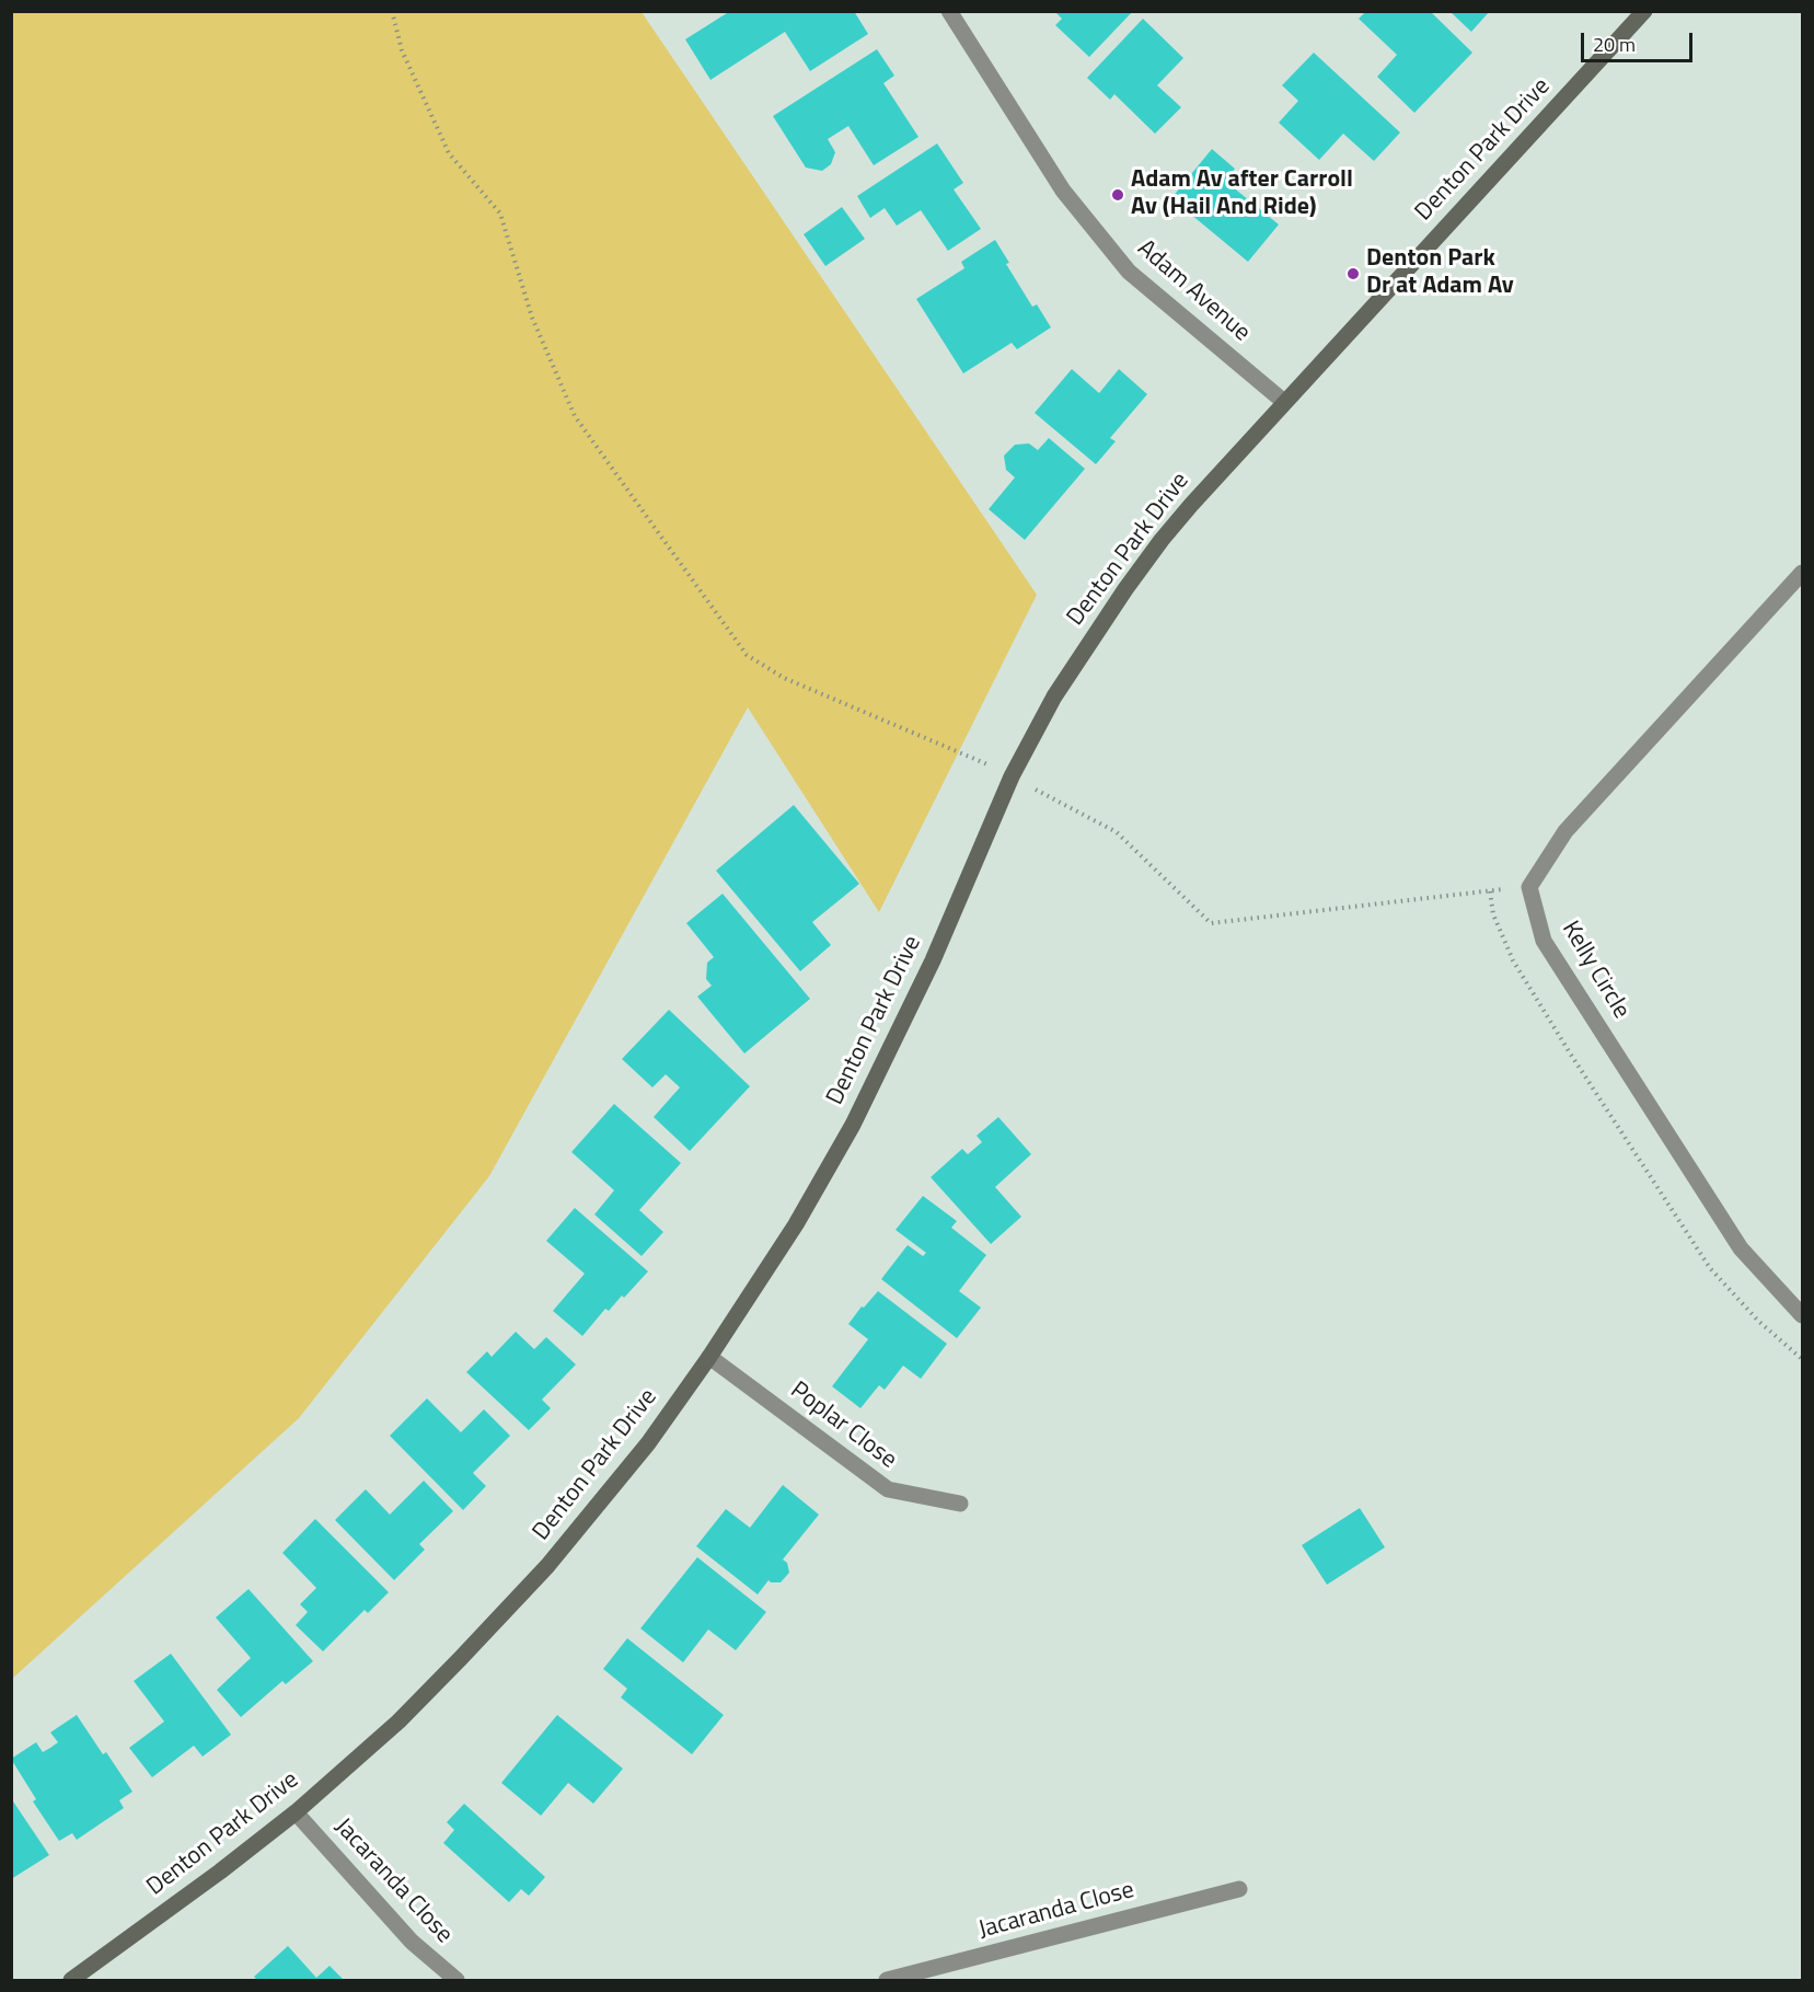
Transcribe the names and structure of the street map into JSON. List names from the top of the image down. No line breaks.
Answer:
{"streets":{"main road":["Denton Park Drive"],"street":["Adam Avenue","Kelly Circle","Poplar Close","Jacaranda Close"]},"crossings":[["Denton Park Drive","Adam Avenue"],["Denton Park Drive","Poplar Close"],["Denton Park Drive","Jacaranda Close"]],"places":["Adam Av after Carroll Av (Hail And Ride)","Denton Park Dr at Adam Av"],"scale_bar":"20 m"}
